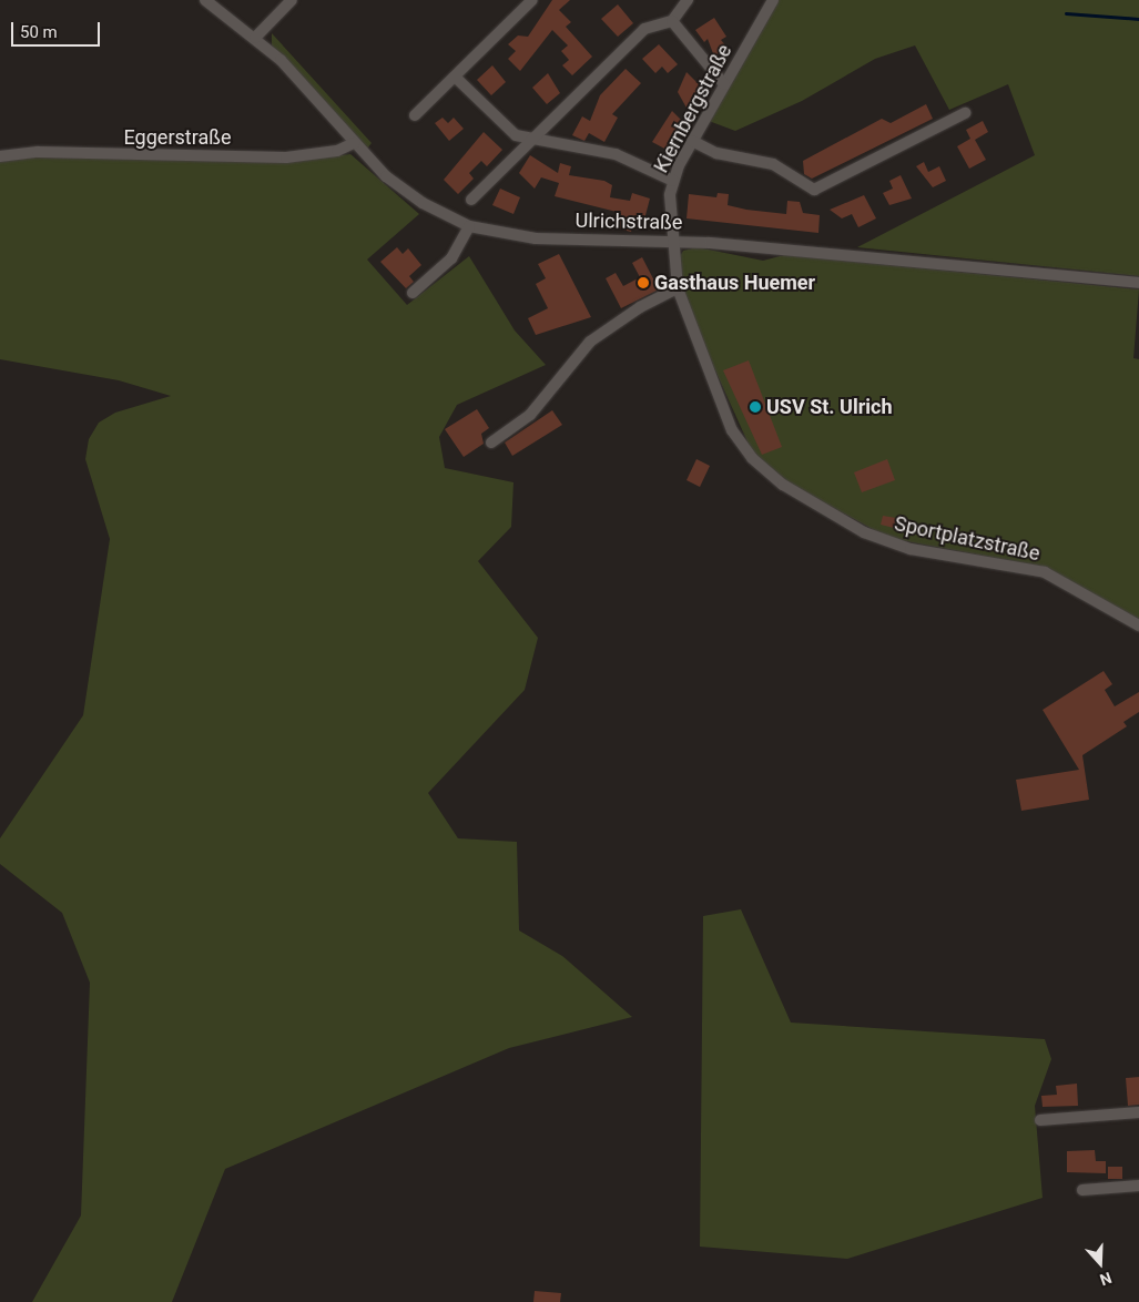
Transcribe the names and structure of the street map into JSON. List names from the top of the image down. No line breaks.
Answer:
{"streets":{"street":["Kiernbergstraße","Eggerstraße","Ulrichstraße","Sportplatzstraße"]},"crossings":[["Kiernbergstraße","Ulrichstraße"],["Kiernbergstraße","Sportplatzstraße"],["Eggerstraße","Ulrichstraße"],["Ulrichstraße","Sportplatzstraße"]],"places":["Gasthaus Huemer","USV St. Ulrich"],"scale_bar":"50 m","north":"bottom"}
